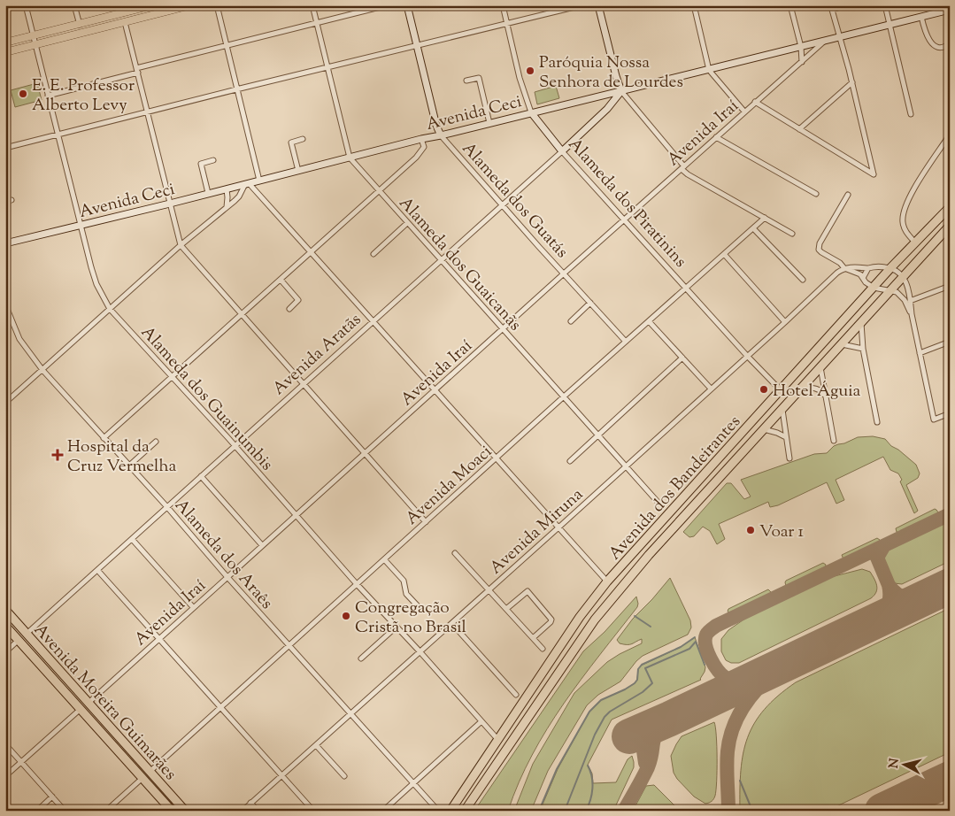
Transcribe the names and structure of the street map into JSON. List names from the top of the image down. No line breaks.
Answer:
{"streets":{"highway":["Avenida dos Bandeirantes","Avenida Moreira Guimarães"],"street":["Avenida Ceci","Avenida Iraí","Alameda dos Guatás","Alameda dos Piratinins","Alameda dos Guaicanãs","Avenida Aratãs","Alameda dos Guainumbis","Avenida Moaci","Avenida Miruna","Alameda dos Araês"]},"crossings":[["Avenida Ceci","Avenida Iraí"],["Avenida Ceci","Alameda dos Guatás"],["Avenida Ceci","Alameda dos Piratinins"],["Avenida Ceci","Alameda dos Guaicanãs"],["Avenida Ceci","Avenida Aratãs"],["Avenida Ceci","Alameda dos Guainumbis"],["Avenida Iraí","Alameda dos Guatás"],["Avenida Iraí","Alameda dos Piratinins"],["Avenida Iraí","Alameda dos Guaicanãs"],["Avenida Iraí","Alameda dos Guainumbis"],["Avenida Iraí","Alameda dos Araês"],["Avenida Iraí","Avenida Moreira Guimarães"],["Alameda dos Guatás","Avenida Aratãs"],["Alameda dos Guatás","Avenida Moaci"],["Alameda dos Piratinins","Avenida Aratãs"],["Alameda dos Piratinins","Avenida Moaci"],["Alameda dos Piratinins","Avenida dos Bandeirantes"],["Alameda dos Piratinins","Avenida Miruna"],["Alameda dos Guaicanãs","Avenida Aratãs"],["Alameda dos Guaicanãs","Avenida Moaci"],["Alameda dos Guaicanãs","Avenida Miruna"],["Avenida Aratãs","Alameda dos Guainumbis"],["Avenida Aratãs","Alameda dos Araês"],["Avenida Aratãs","Avenida Moreira Guimarães"],["Alameda dos Guainumbis","Avenida Moaci"],["Alameda dos Guainumbis","Avenida dos Bandeirantes"],["Alameda dos Guainumbis","Avenida Miruna"],["Avenida Moaci","Alameda dos Araês"],["Avenida Moaci","Avenida Moreira Guimarães"],["Avenida Miruna","Alameda dos Araês"]],"places":{"other":["Paróquia Nossa Senhora de Lourdes","E. E. Professor Alberto Levy","Hotel Águia","Voar 1","Congregação Cristã no Brasil"],"health":["Hospital da Cruz Vermelha"]},"north":"left"}
